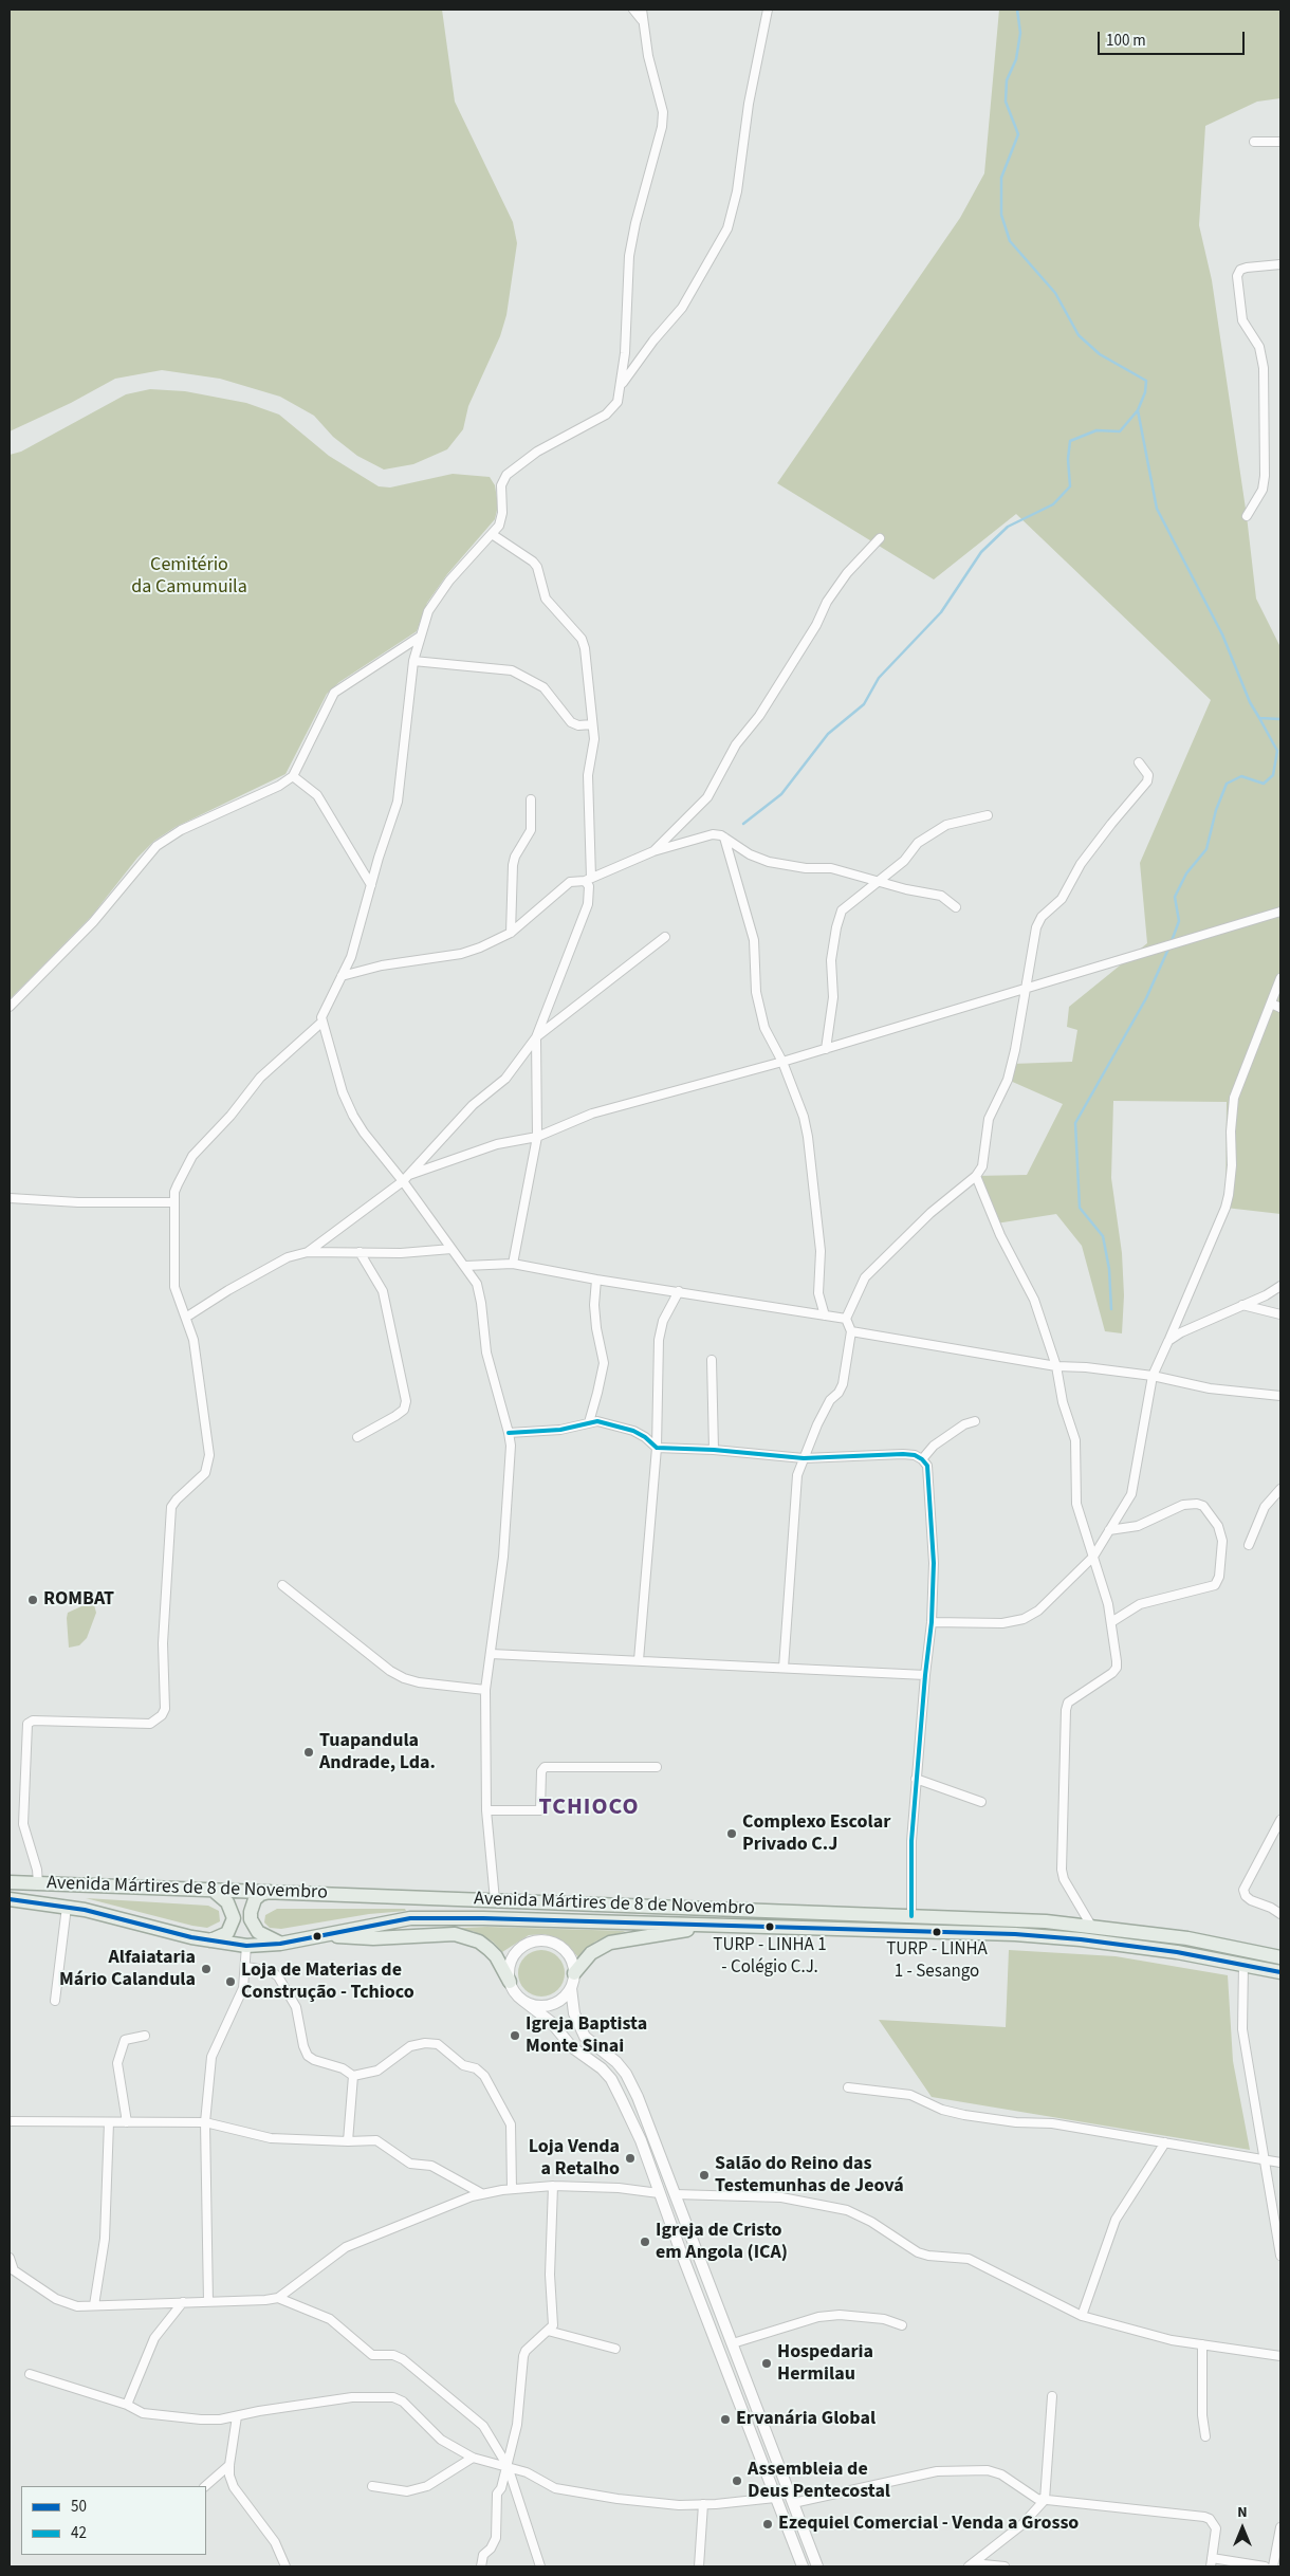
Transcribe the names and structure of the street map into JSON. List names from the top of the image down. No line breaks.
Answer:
{"streets":{"main road":["Avenida Mártires de 8 de Novembro"]},"districts":["TCHIOCO"],"parks":["Cemitério da Camumuila"],"places":["ROMBAT","Tuapandula Andrade, Lda.","Complexo Escolar Privado C.J","TURP - LINHA 1 - Colégio C.J.","TURP - LINHA 1 - Sesango","Alfaiataria Mário Calandula","Loja de Materias de Construção - Tchioco","Igreja Baptista Monte Sinai","Loja Venda a Retalho","Salão do Reino das Testemunhas de Jeová","Igreja de Cristo em Angola (ICA)","Hospedaria Hermilau","Ervanária Global","Assembleia de Deus Pentecostal","Ezequiel Comercial - Venda a Grosso"],"lines":["transit line 42","transit line 50"],"legend":["50","42"],"scale_bar":"100 m","north":"top"}
